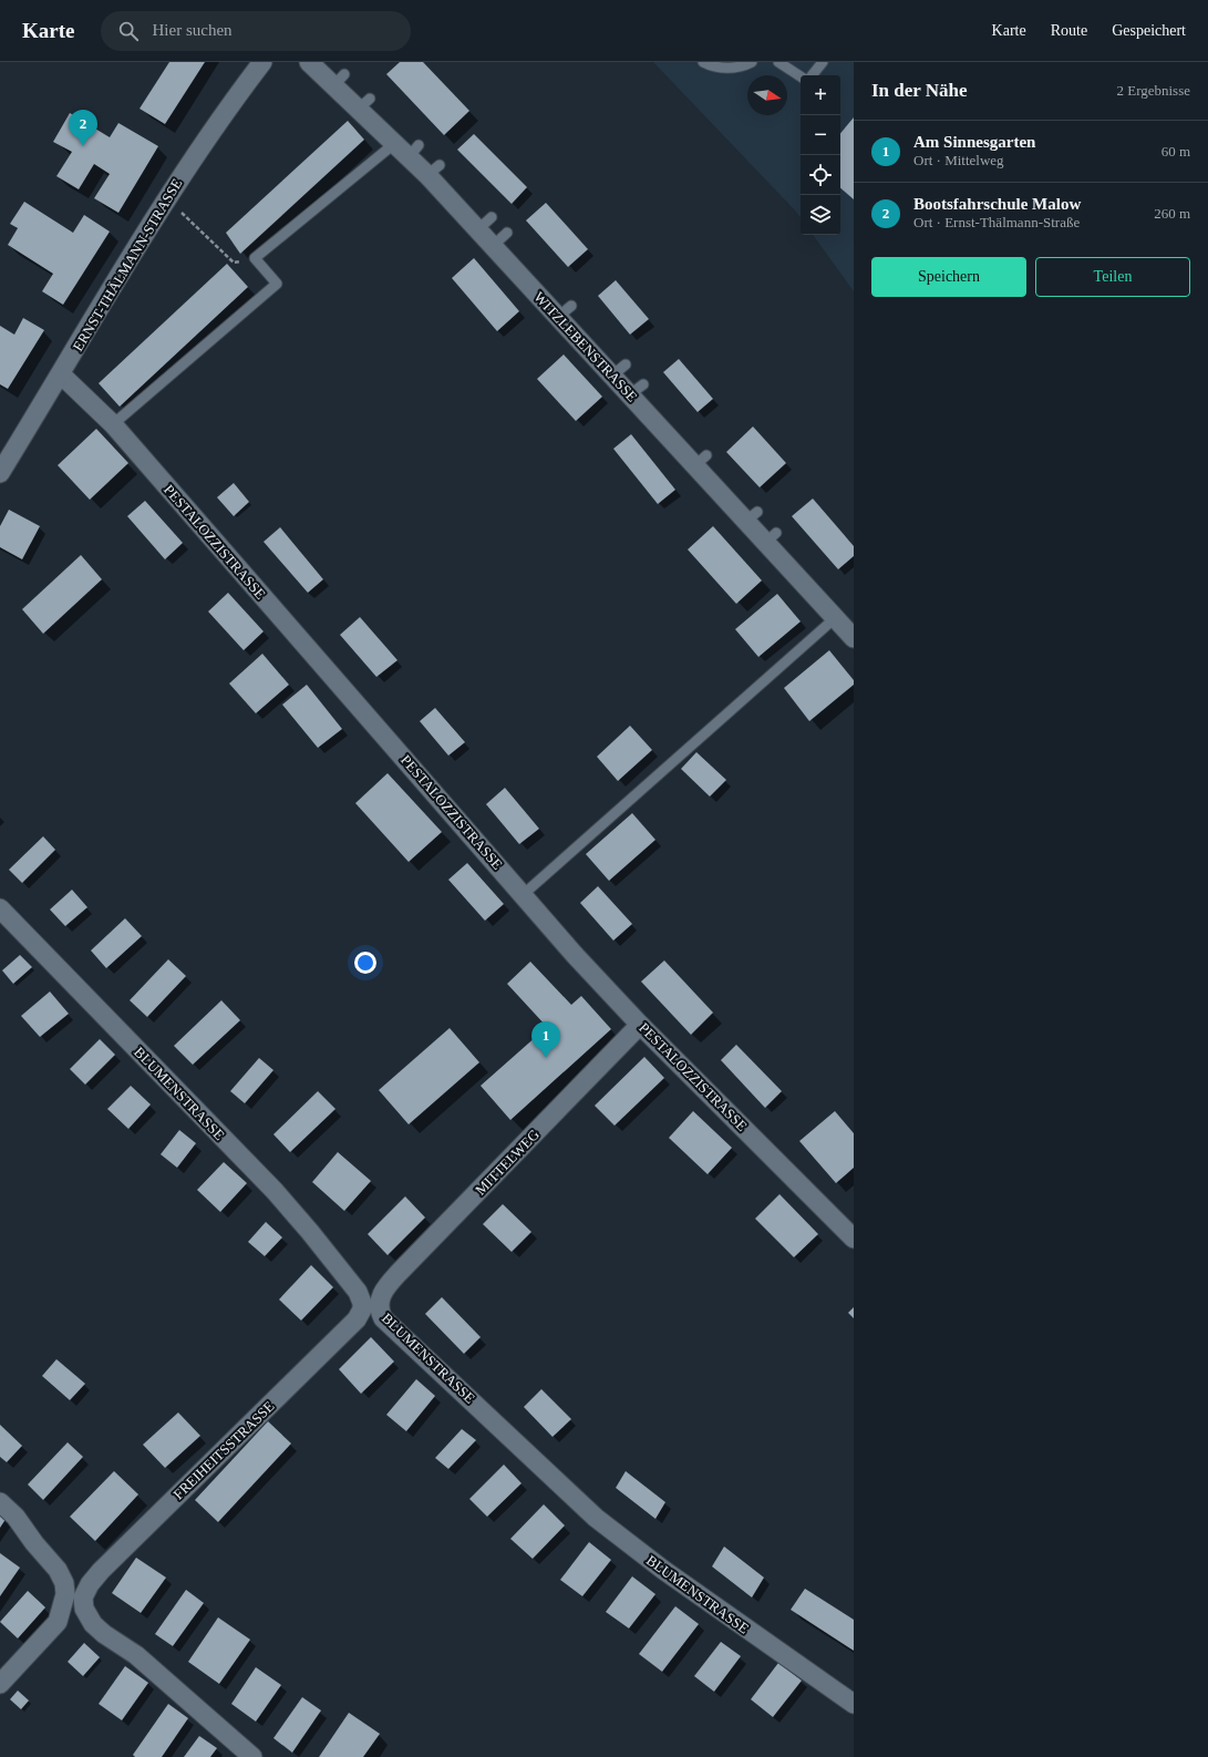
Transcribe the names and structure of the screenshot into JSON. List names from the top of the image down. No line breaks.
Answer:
{"streets":{"street":["ERNST-THÄLMANN-STRASSE","WITZLEBENSTRASSE","PESTALOZZISTRASSE","BLUMENSTRASSE","MITTELWEG","FREIHEITSSTRASSE"]},"crossings":[["ERNST-THÄLMANN-STRASSE","PESTALOZZISTRASSE"],["PESTALOZZISTRASSE","MITTELWEG"],["BLUMENSTRASSE","MITTELWEG"],["BLUMENSTRASSE","FREIHEITSSTRASSE"],["MITTELWEG","FREIHEITSSTRASSE"]],"north":"right","page":{"header":"Karte","search":"Hier suchen","nav":["Karte","Route","Gespeichert"],"heading":["In der Nähe","2 Ergebnisse"],"map_buttons":["+","−"],"pins":["2","1"],"list":[{"mark":"1","name":"Am Sinnesgarten","note":"Ort · Mittelweg","value":"60 m"},{"mark":"2","name":"Bootsfahrschule Malow","note":"Ort · Ernst-Thälmann-Straße","value":"260 m"}],"buttons":["Speichern","Teilen"]}}
